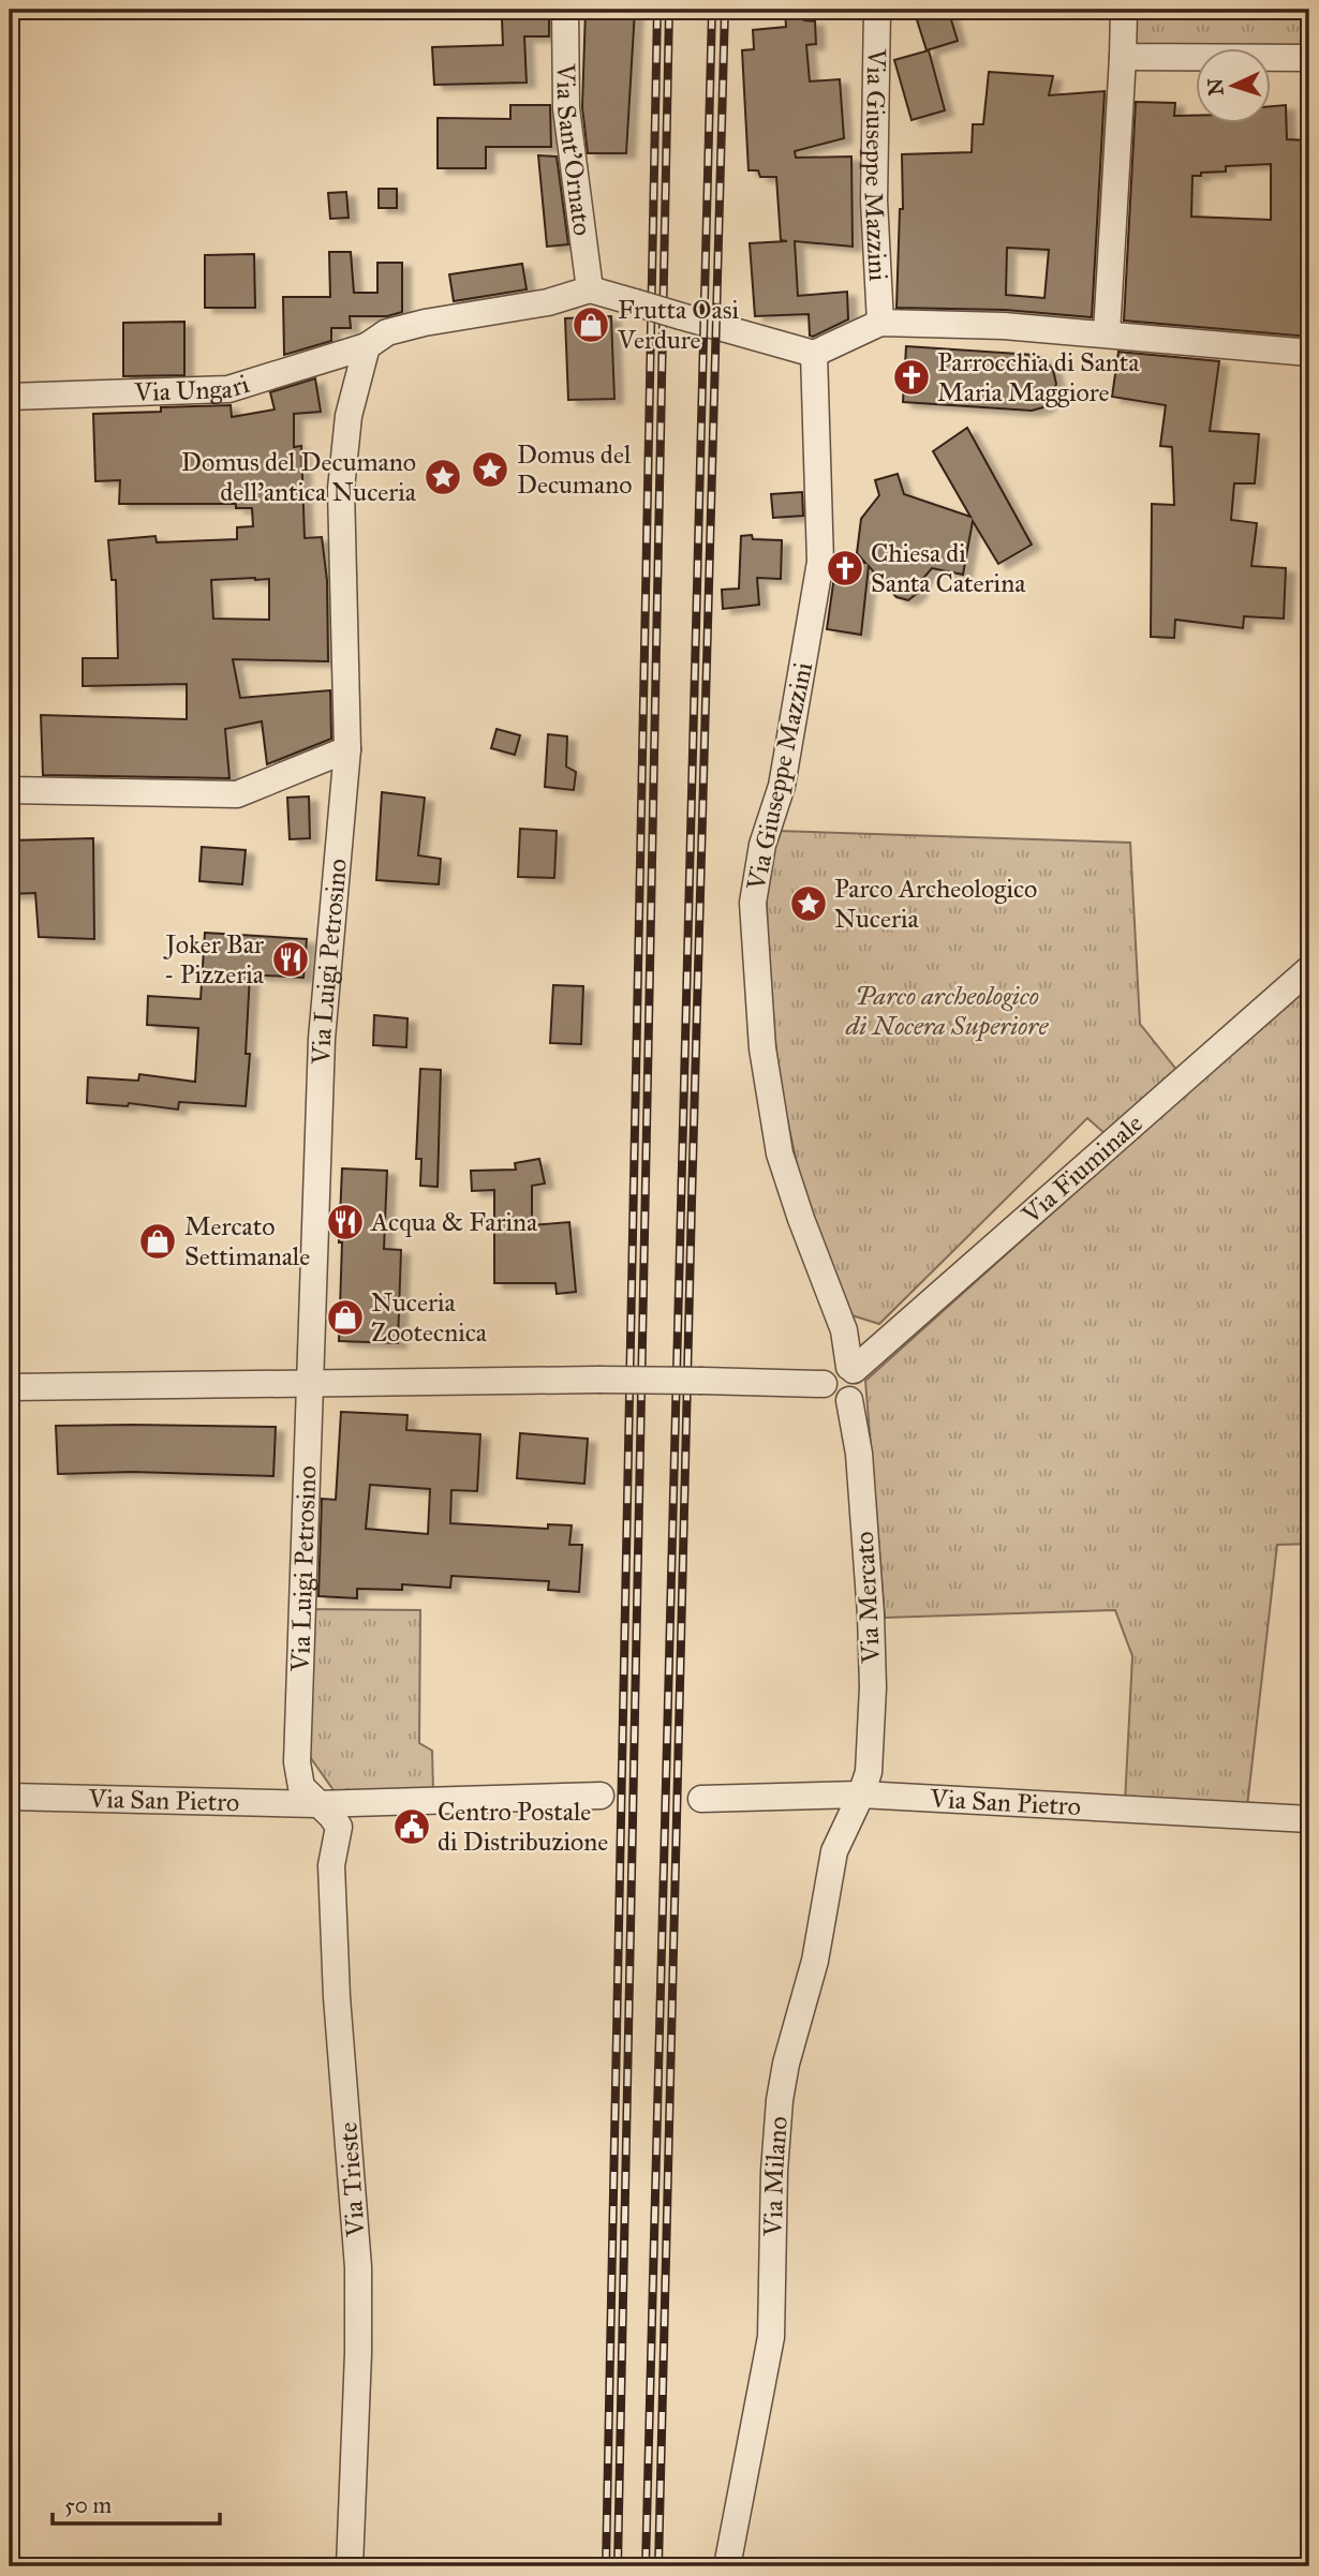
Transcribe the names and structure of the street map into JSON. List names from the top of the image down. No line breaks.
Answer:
{"streets":{"street":["Via Sant'Ornato","Via Giuseppe Mazzini","Via Ungari","Via Luigi Petrosino","Via Fiuminale","Via Mercato","Via San Pietro","Via Milano","Via Trieste"]},"crossings":[["Via Giuseppe Mazzini","Via Fiuminale"],["Via Giuseppe Mazzini","Via Mercato"],["Via Ungari","Via Luigi Petrosino"],["Via Luigi Petrosino","Via San Pietro"],["Via Luigi Petrosino","Via Trieste"],["Via Fiuminale","Via Mercato"],["Via Mercato","Via San Pietro"],["Via Mercato","Via Milano"],["Via San Pietro","Via Milano"],["Via San Pietro","Via Trieste"]],"parks":["Parco archeologico di Nocera Superiore"],"places":{"shop":["Frutta Oasi Verdure","Mercato Settimanale","Nuceria Zootecnica"],"church":["Parrocchia di Santa Maria Maggiore","Chiesa di Santa Caterina"],"place":["Domus del Decumano","Domus del Decumano dell'antica Nuceria","Parco Archeologico Nuceria"],"restaurant":["Joker Bar - Pizzeria","Acqua & Farina"],"public building":["Centro Postale di Distribuzione"]},"scale_bar":"50 m","north":"left"}
